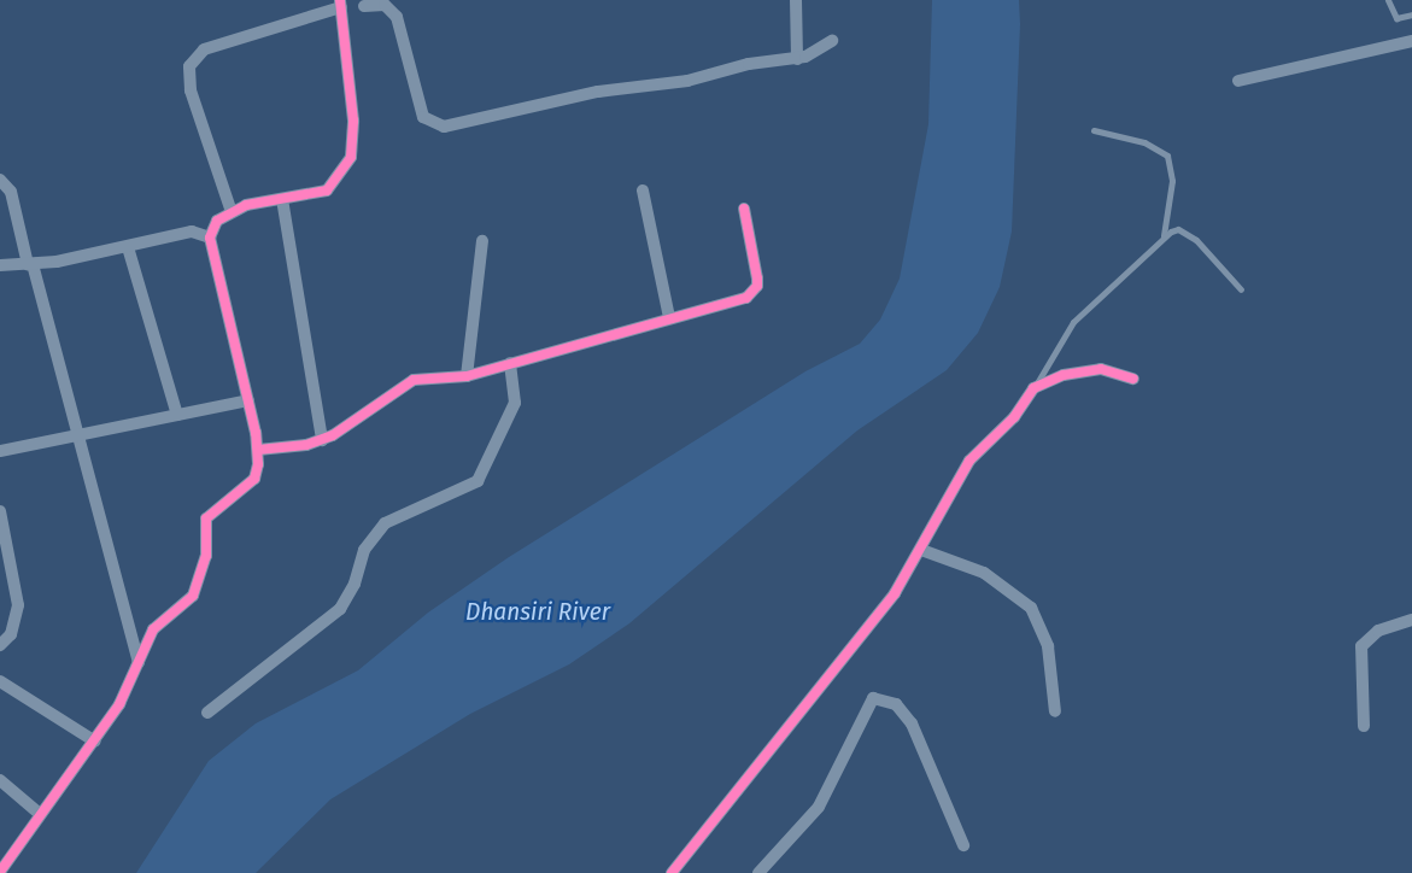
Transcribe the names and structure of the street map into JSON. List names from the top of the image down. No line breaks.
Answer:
{"water":["Dhansiri River"]}
